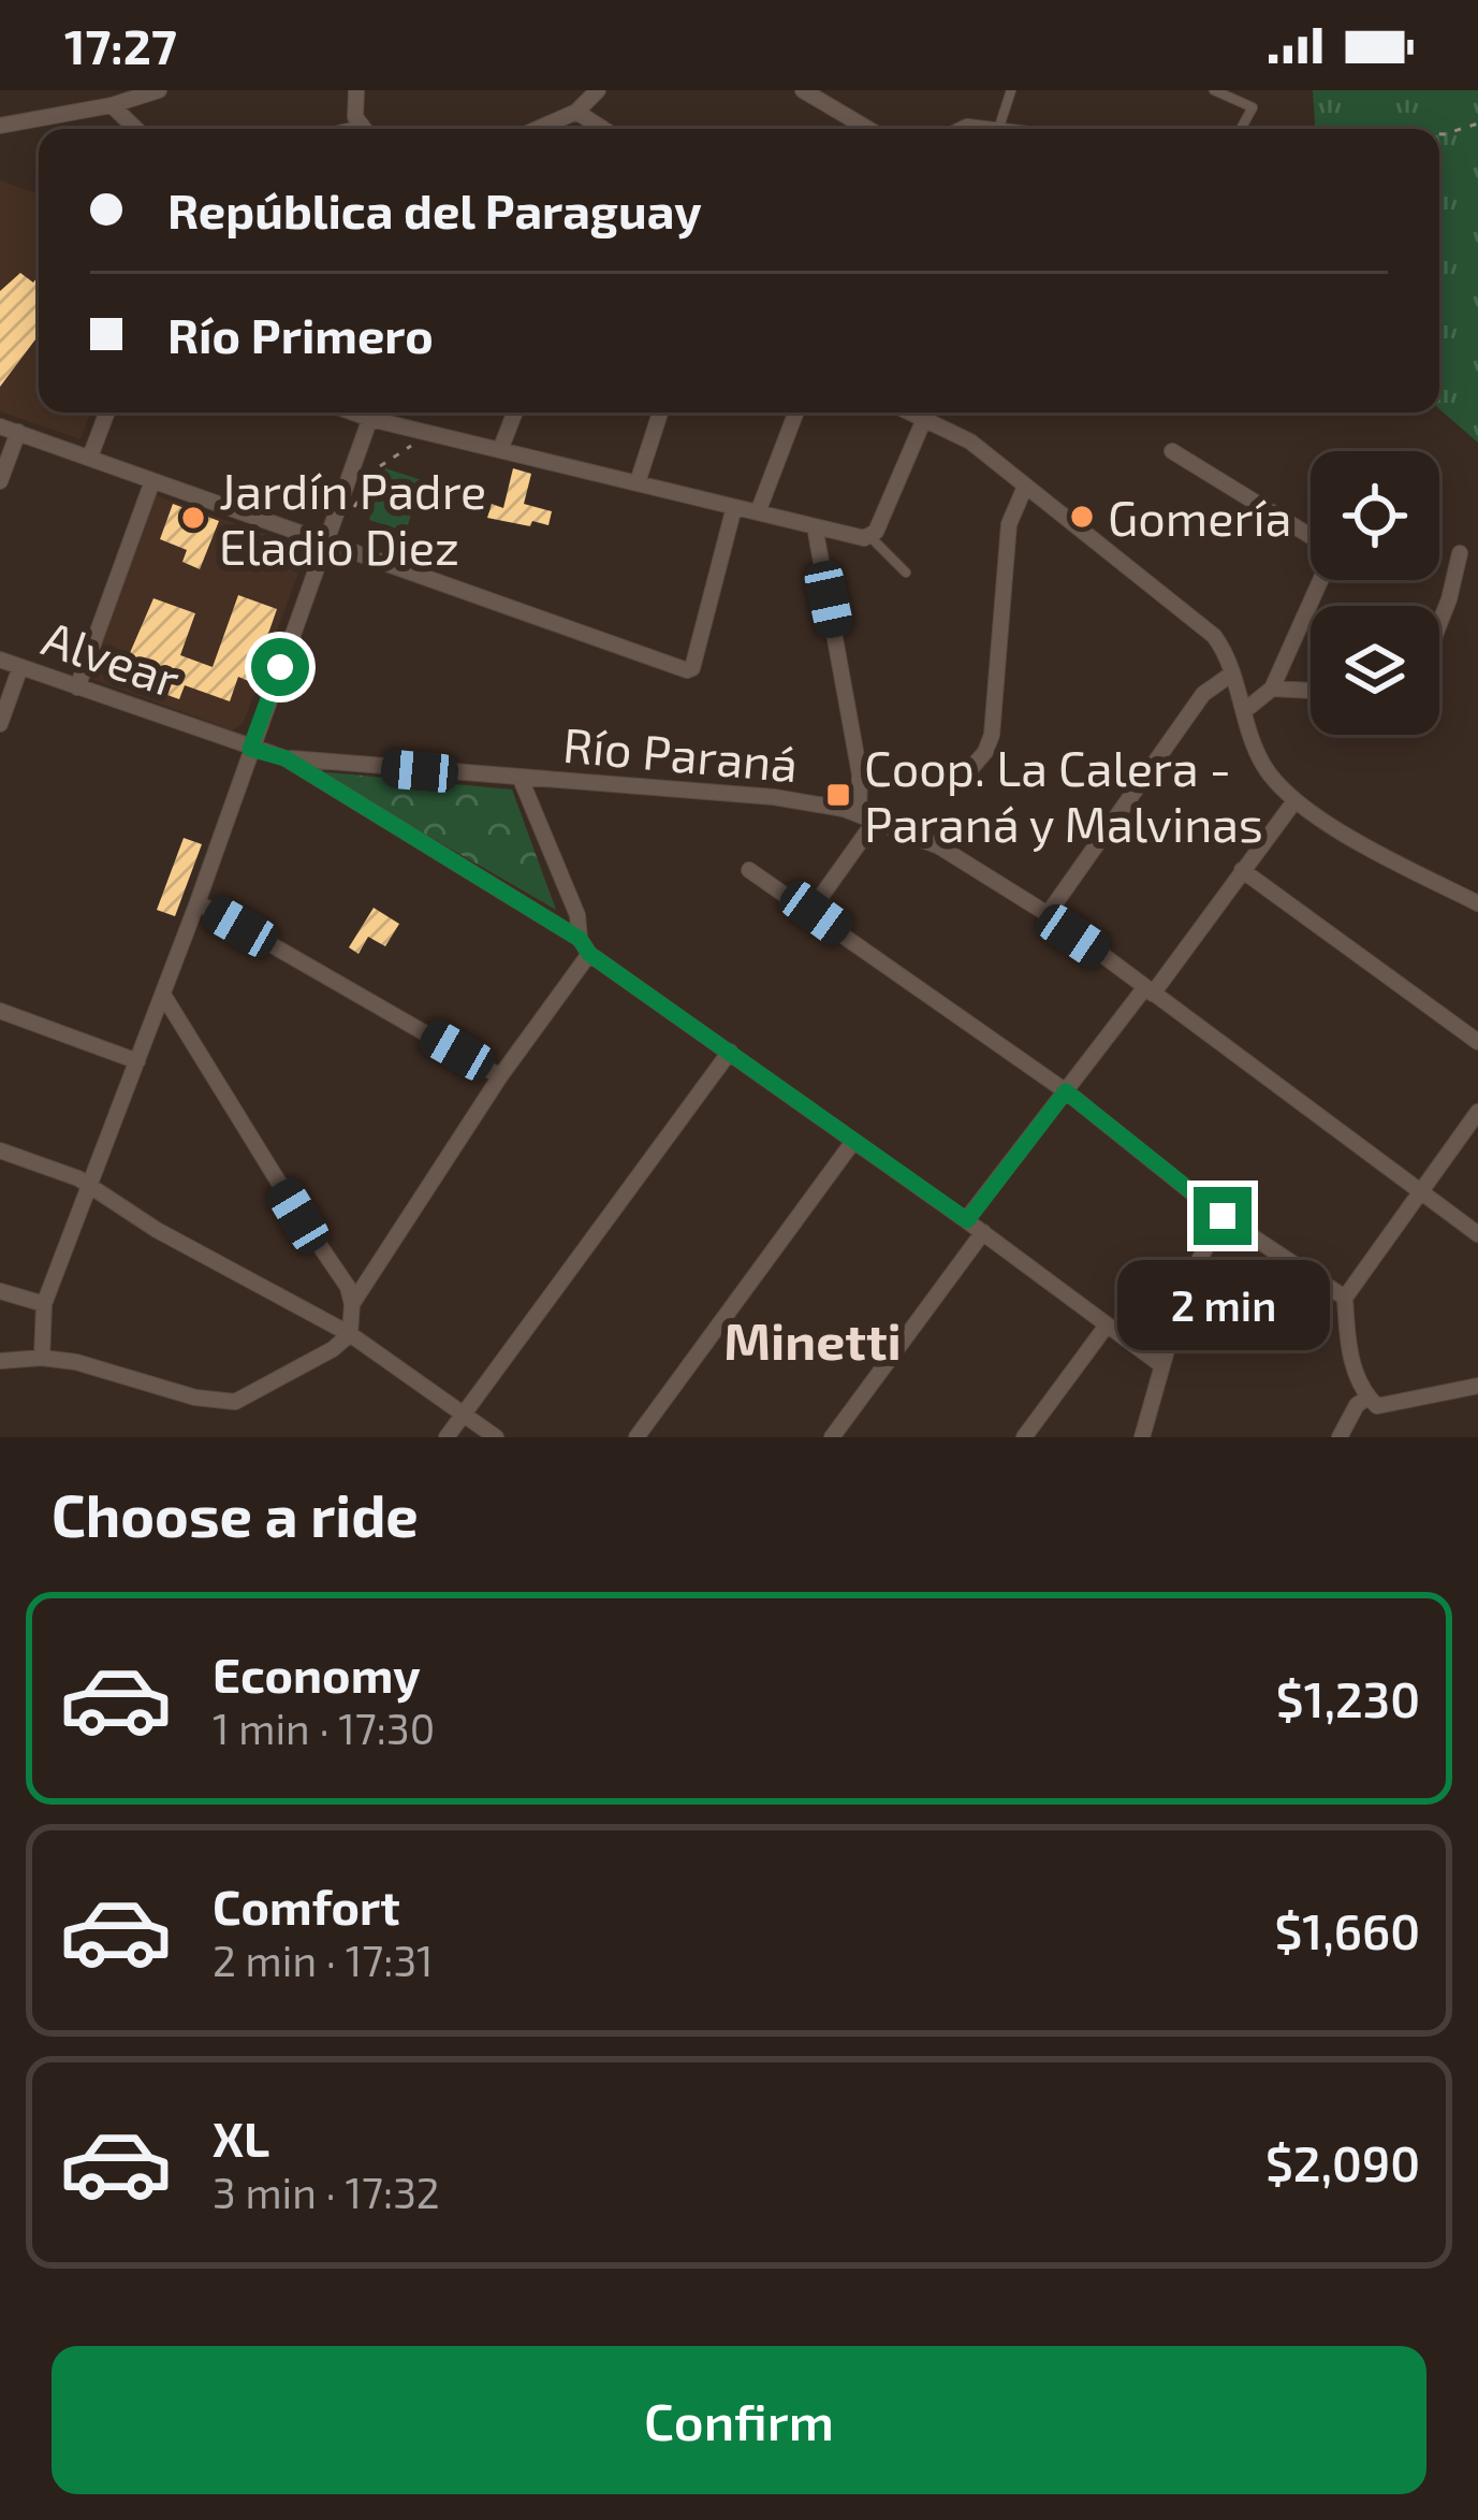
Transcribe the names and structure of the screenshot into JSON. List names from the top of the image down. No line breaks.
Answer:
{"streets":{"street":["Alvear","Río Paraná"]},"crossings":[["Alvear","Río Paraná"]],"districts":["Minetti"],"places":{"other":["Gomería","Jardín Padre Eladio Diez"],"transit":["Coop. La Calera - Paraná y Malvinas"]},"page":{"status":"17:27","banner":["República del Paraguay","Río Primero"],"bubble":"2 min","heading":"Choose a ride","list":[{"name":"Economy","note":"1 min · 17:30","value":"$1,230"},{"name":"Comfort","note":"2 min · 17:31","value":"$1,660"},{"name":"XL","note":"3 min · 17:32","value":"$2,090"}],"buttons":"Confirm"}}
